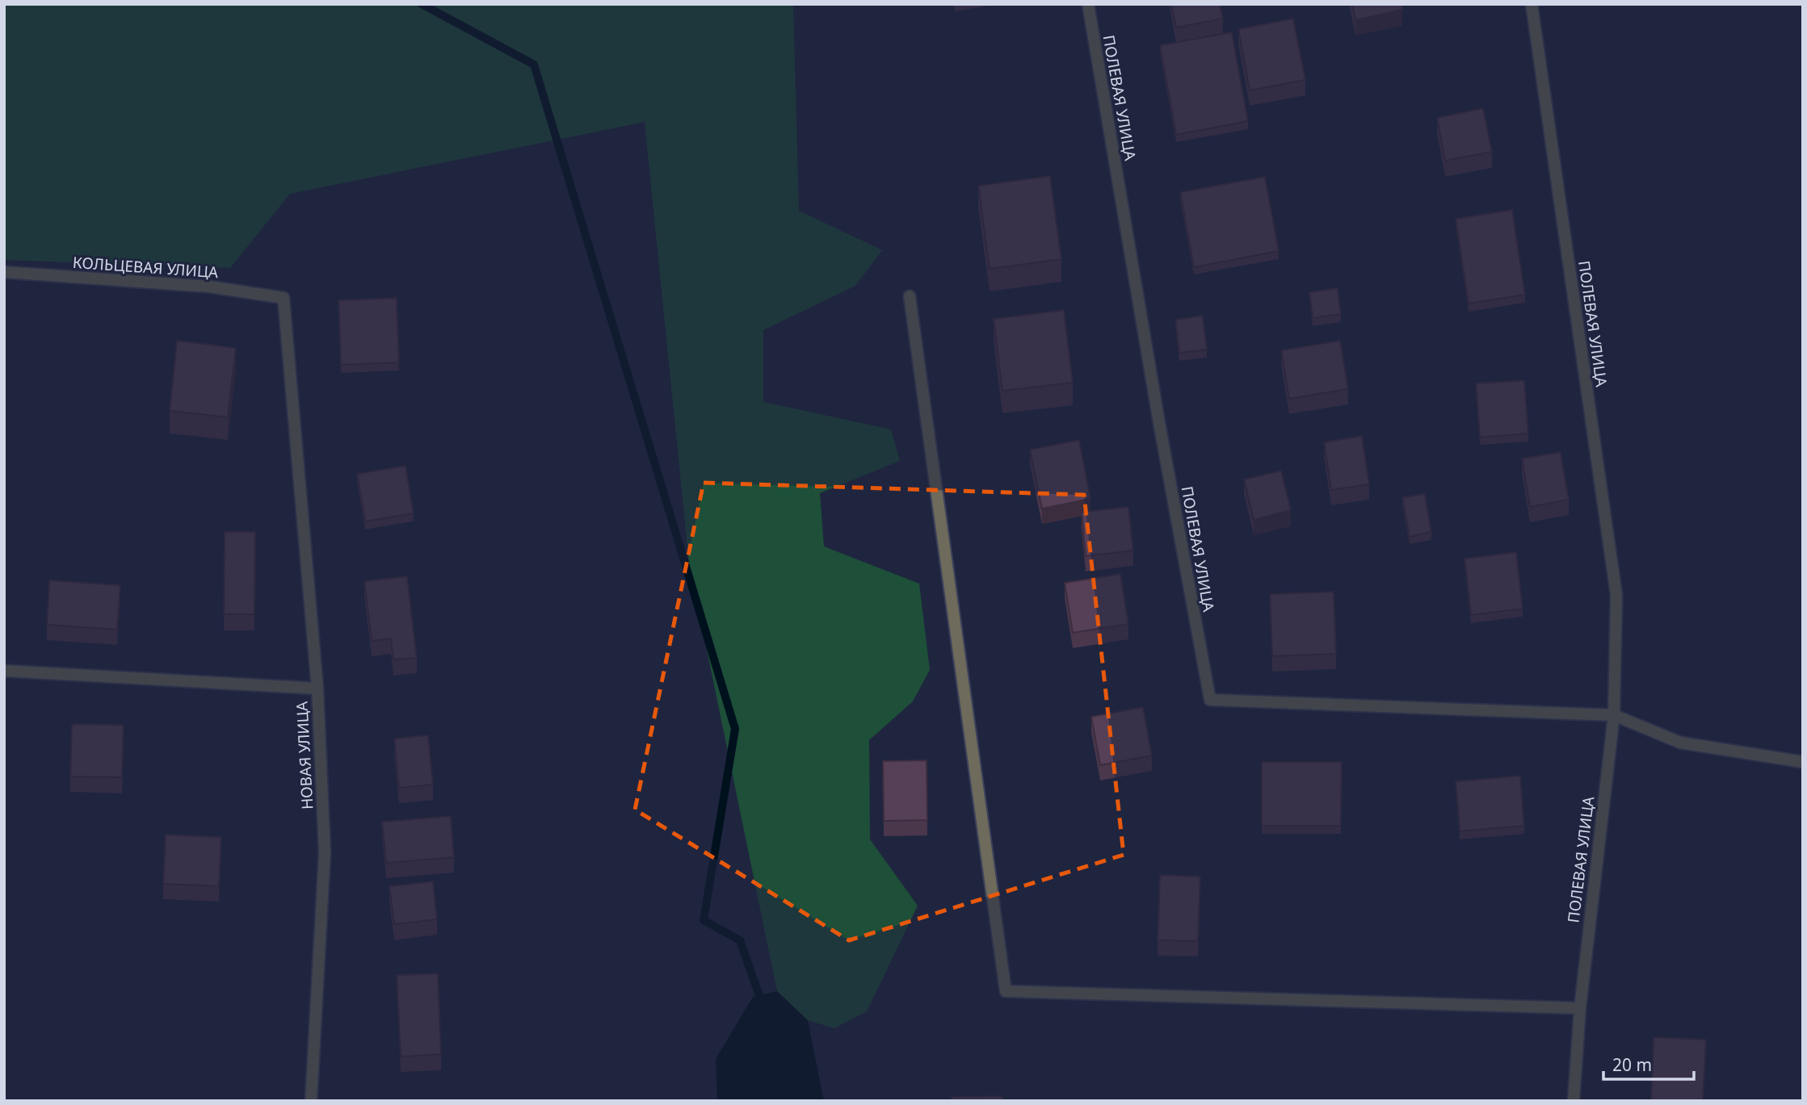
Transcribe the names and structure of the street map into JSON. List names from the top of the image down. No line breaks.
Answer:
{"streets":{"street":["ПОЛЕВАЯ УЛИЦА","КОЛЬЦЕВАЯ УЛИЦА","НОВАЯ УЛИЦА"]},"crossings":[["КОЛЬЦЕВАЯ УЛИЦА","НОВАЯ УЛИЦА"]],"scale_bar":"20 m"}
